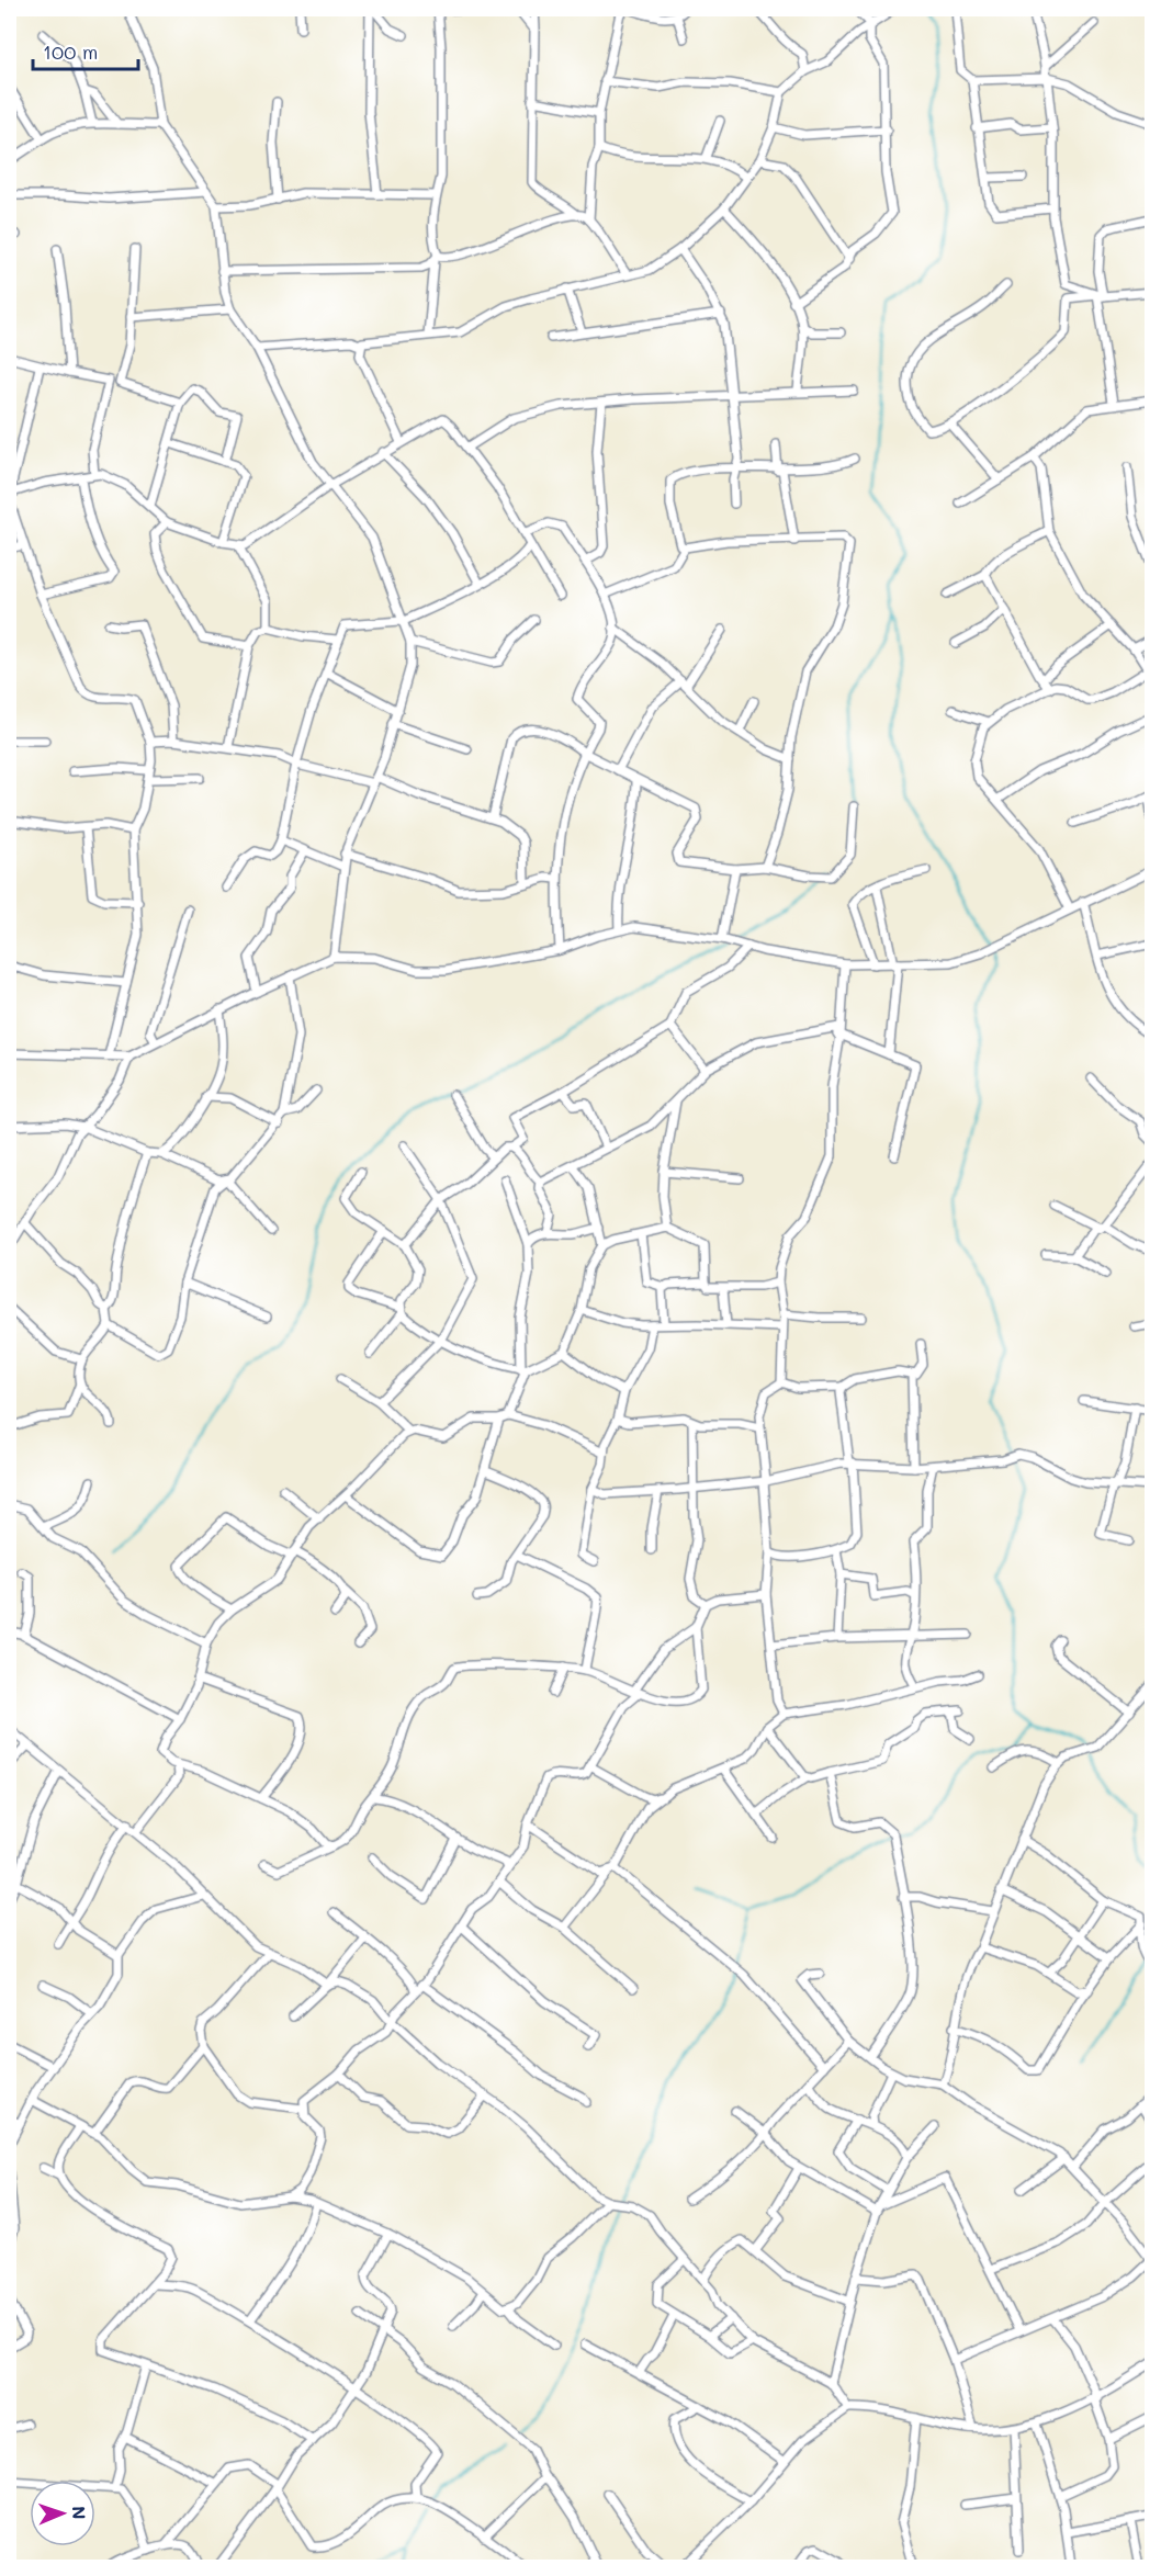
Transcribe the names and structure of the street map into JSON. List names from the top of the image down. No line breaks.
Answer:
{"scale_bar":"100 m","north":"right"}
